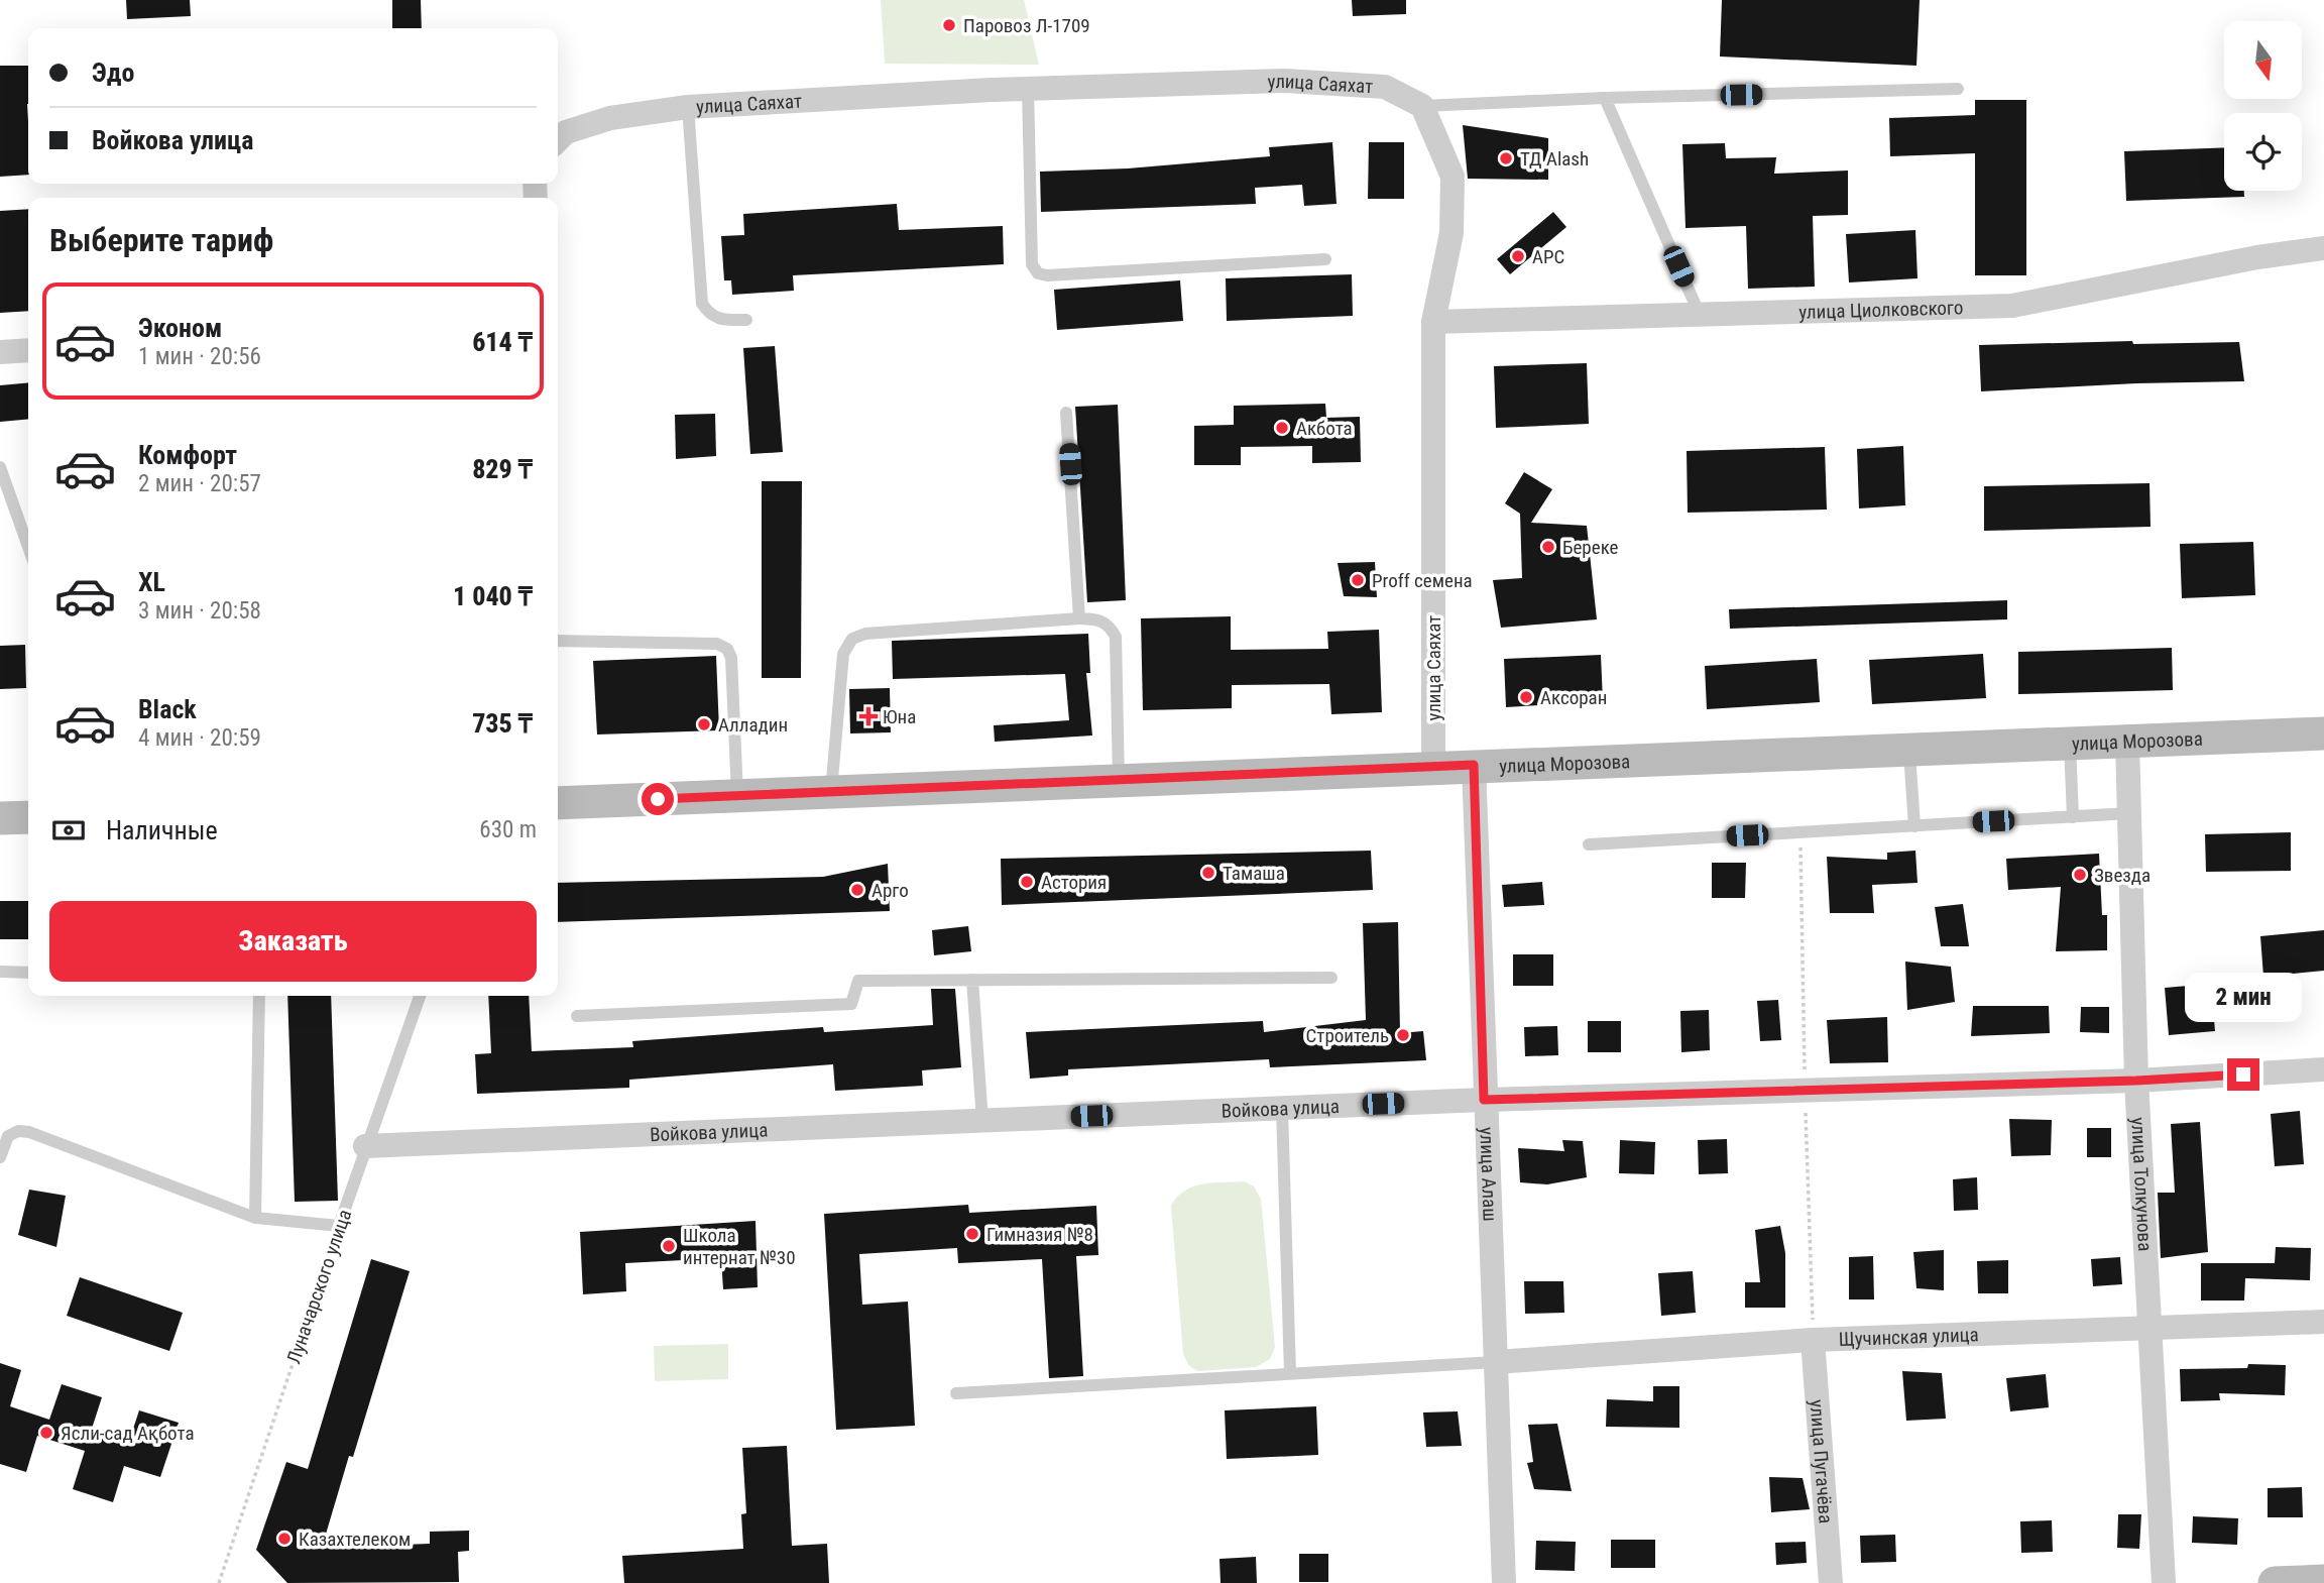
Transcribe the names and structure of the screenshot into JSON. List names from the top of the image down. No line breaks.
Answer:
{"streets":{"main road":["улица Морозова"],"street":["улица Саяхат","улица Циолковского","Войкова улица","улица Алаш","улица Толкунова","Щучинская улица","улица Пугачёва"],"lane":["Луначарского улица"]},"crossings":[["улица Саяхат","улица Циолковского"],["улица Саяхат","улица Морозова"],["улица Морозова","улица Алаш"],["улица Морозова","улица Толкунова"],["Войкова улица","улица Алаш"],["Войкова улица","улица Толкунова"],["Войкова улица","Луначарского улица"],["улица Алаш","Щучинская улица"],["улица Толкунова","Щучинская улица"],["Щучинская улица","улица Пугачёва"]],"places":{"other":["Паровоз Л-1709","ТД Alash","АРС","Акбота","Береке","Proff семена","Аксоран","Алладин","Тамаша","Звезда","Астория","Арго","Строитель","Гимназия №8","Школа интернат №30","Ясли-сад Ақбота","Казахтелеком"],"health":["Юна"]},"north":"bottom","page":{"banner":["Эдо","Войкова улица"],"heading":"Выберите тариф","list":[{"name":"Эконом","note":"1 мин · 20:56","value":"614 ₸"},{"name":"Комфорт","note":"2 мин · 20:57","value":"829 ₸"},{"name":"XL","note":"3 мин · 20:58","value":"1 040 ₸"},{"name":"Black","note":"4 мин · 20:59","value":"735 ₸"}],"pay":["Наличные","630 m"],"buttons":"Заказать","bubble":"2 мин"}}
